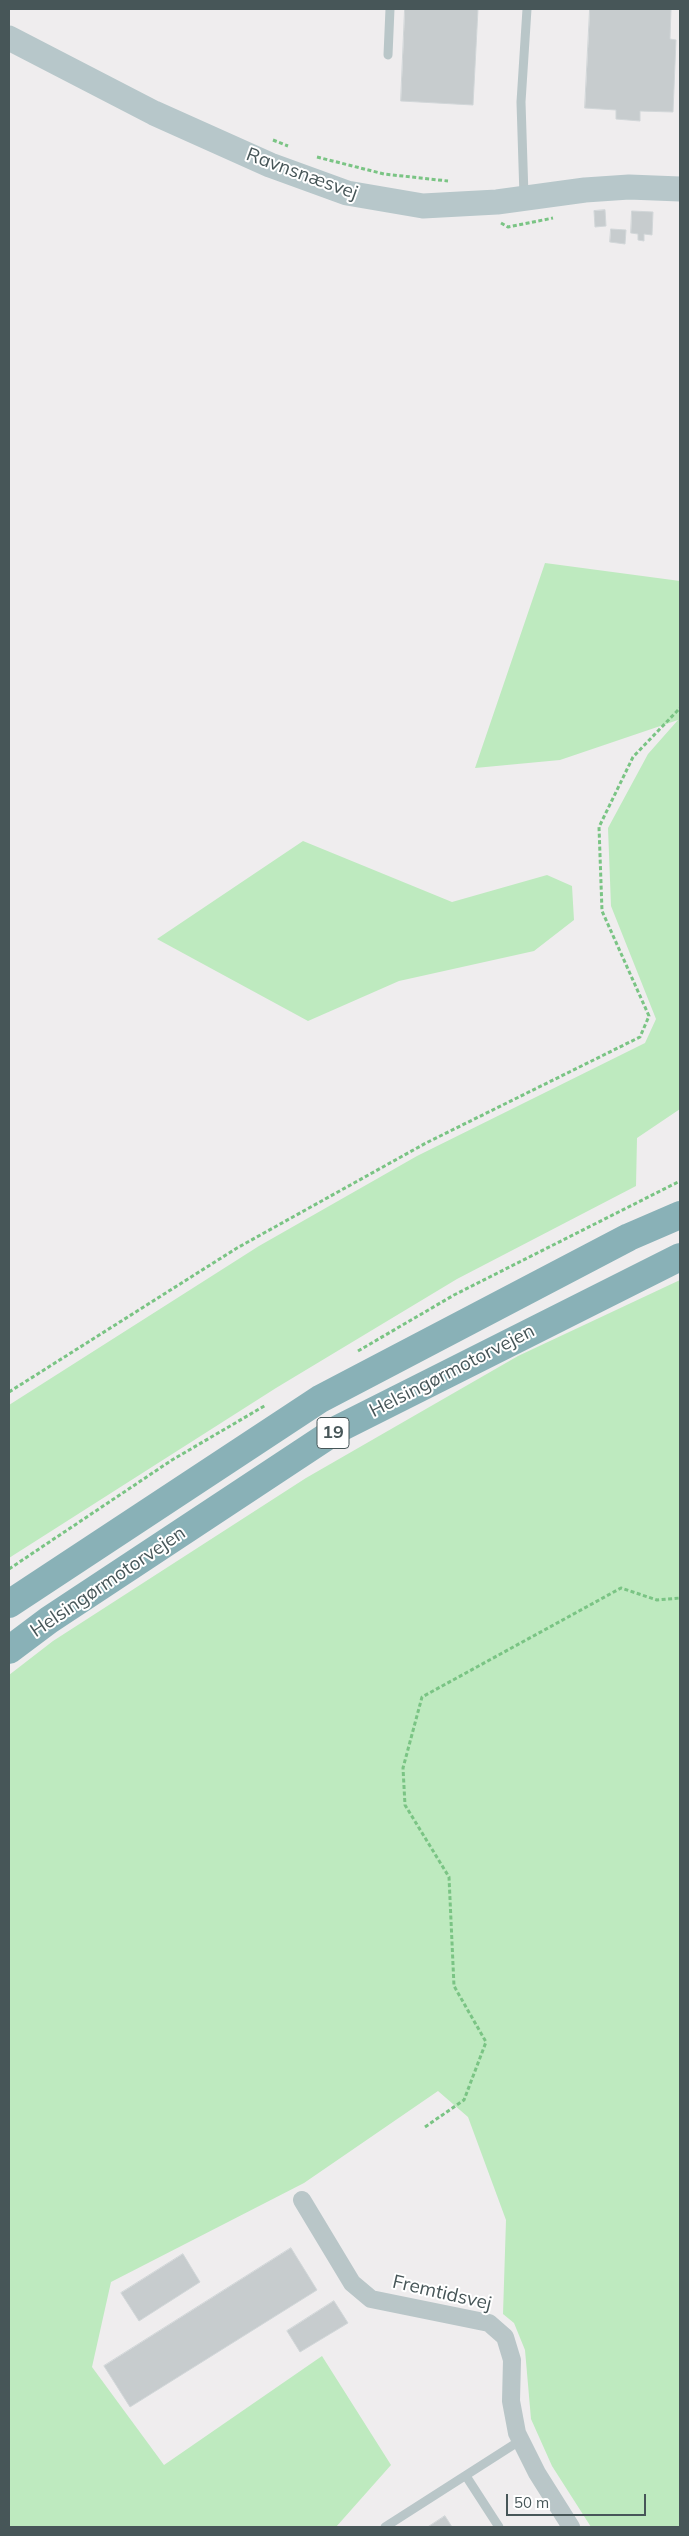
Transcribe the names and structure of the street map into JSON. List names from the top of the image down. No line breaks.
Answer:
{"streets":{"highway":["Helsingørmotorvejen","19"],"main road":["Ravnsnæsvej"],"street":["Fremtidsvej"]},"scale_bar":"50 m"}
